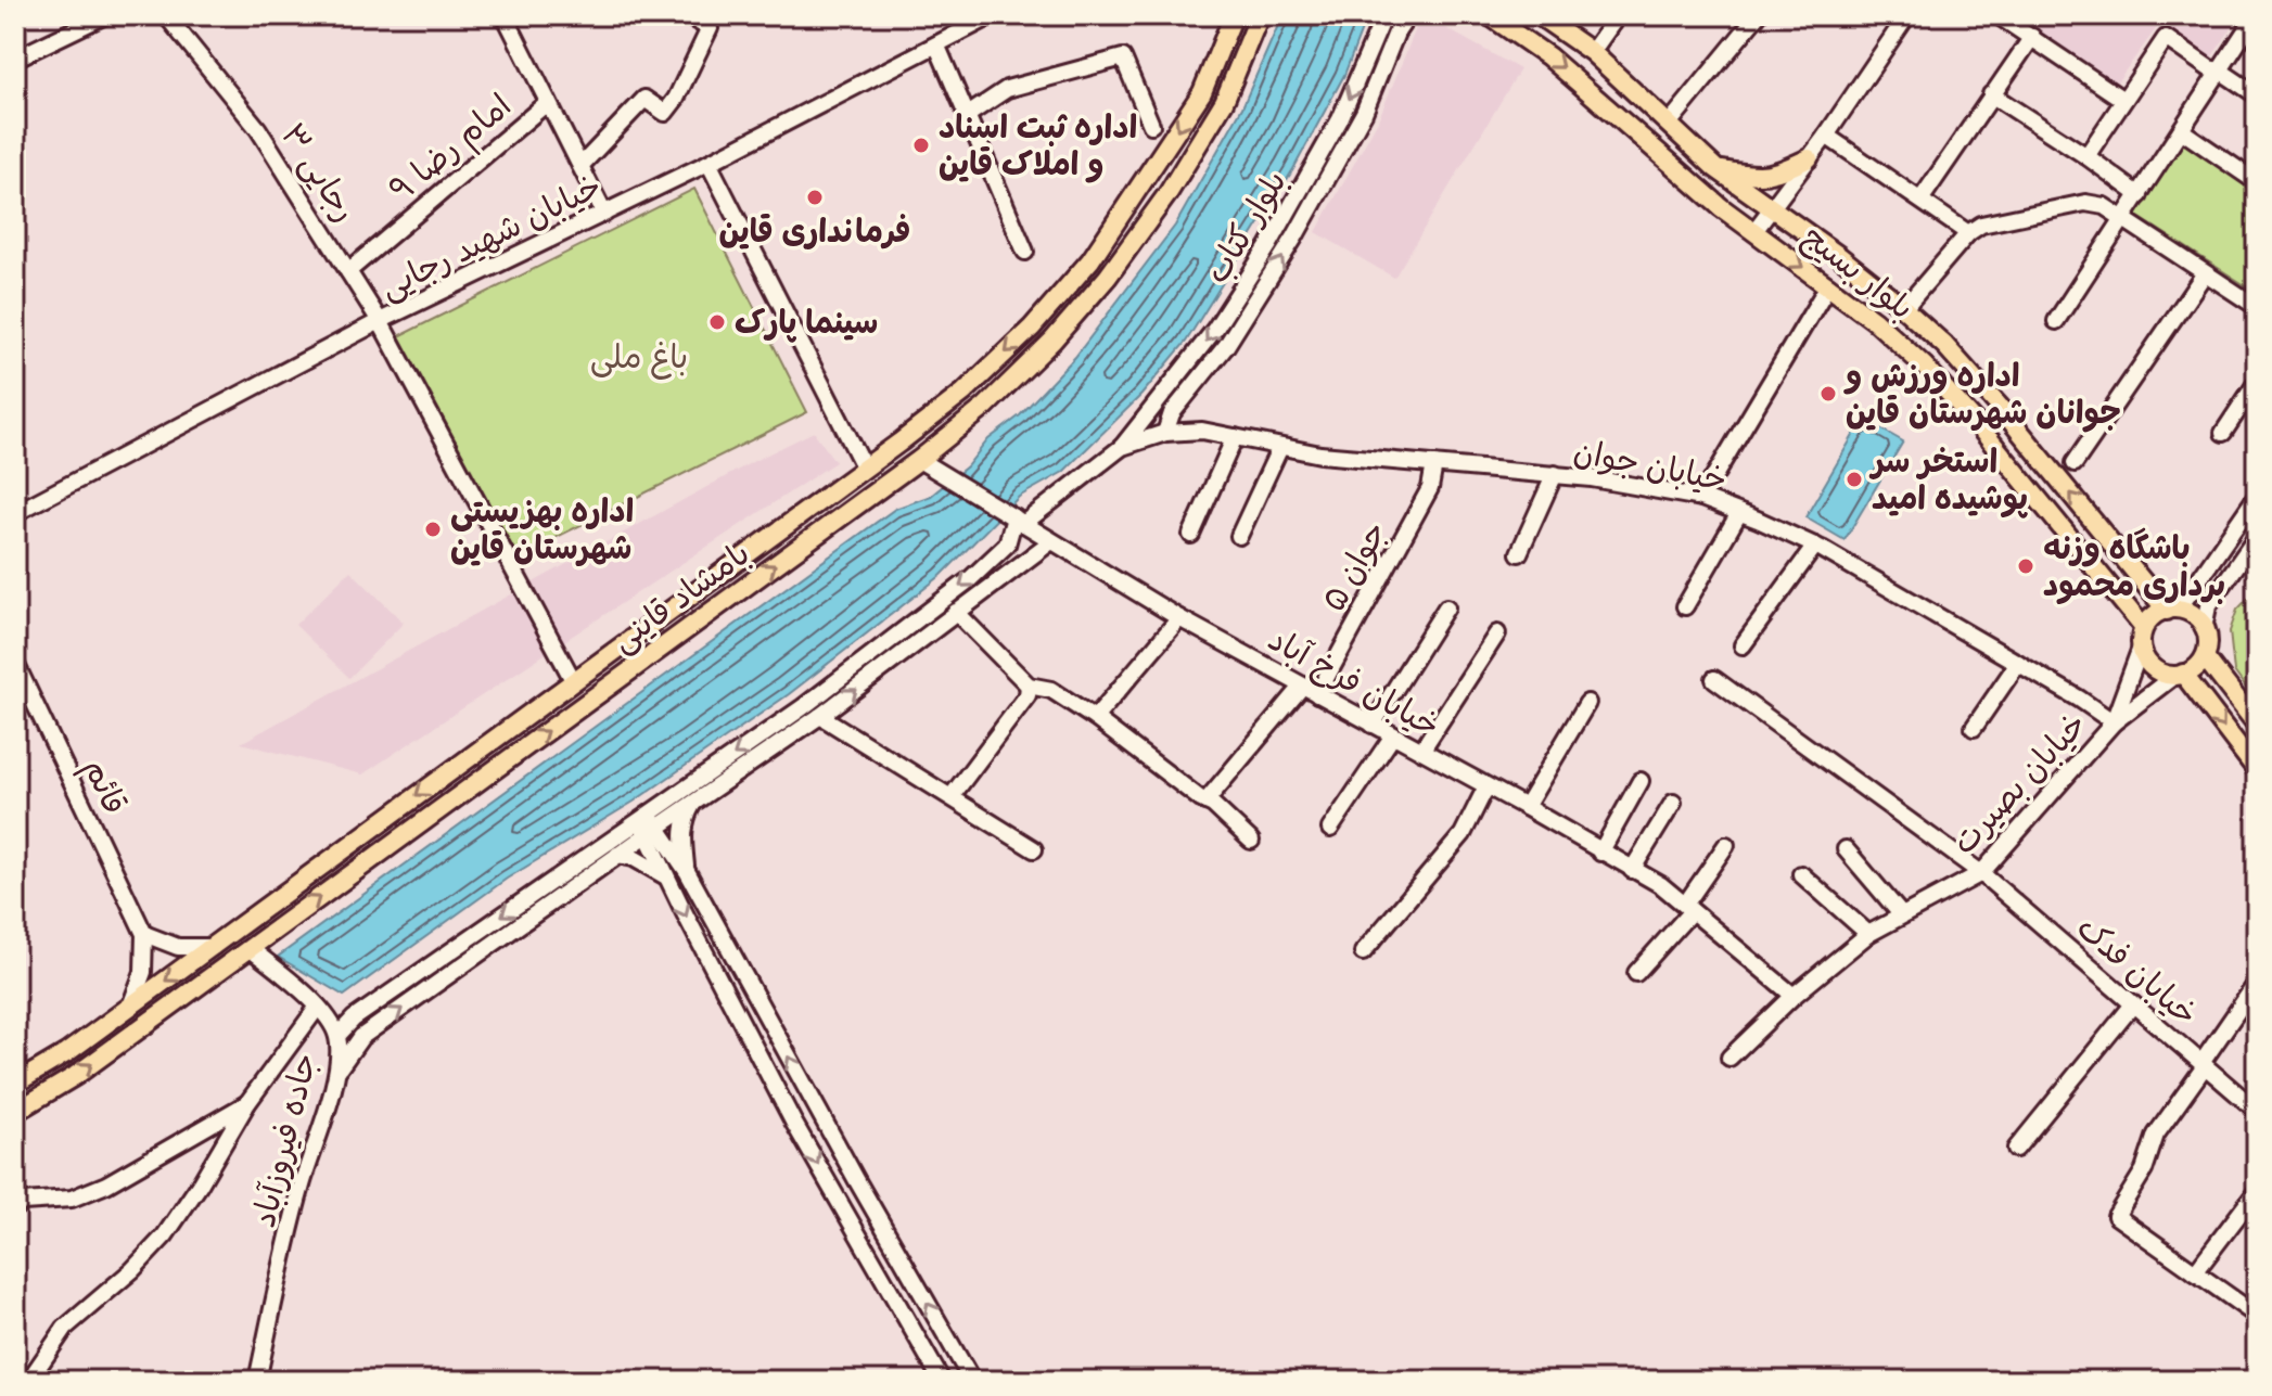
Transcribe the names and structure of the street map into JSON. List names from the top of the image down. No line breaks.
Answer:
{"streets":{"main road":["بلوار بسیج","بامشاد قاینی"],"street":["امام رضا ۹","رجایی ۳","بلوار کتاب","خیابان شهید رجایی","خیابان جوان","جوان ۵","خیابان فرخ آباد","خیابان بصیرت","قائم","خیابان فدک","جاده فیروزآباد"]},"crossings":[["امام رضا ۹","رجایی ۳"],["رجایی ۳","خیابان شهید رجایی"],["رجایی ۳","بامشاد قاینی"],["بلوار کتاب","خیابان جوان"],["خیابان جوان","جوان ۵"],["خیابان جوان","خیابان بصیرت"],["جوان ۵","خیابان فرخ آباد"],["بامشاد قاینی","خیابان فرخ آباد"],["بامشاد قاینی","قائم"],["بامشاد قاینی","جاده فیروزآباد"],["خیابان فرخ آباد","خیابان بصیرت"],["خیابان بصیرت","خیابان فدک"]],"parks":["باغ ملی"],"places":["اداره ثبت اسناد و املاک قاین","فرمانداری قاین","سینما پارک","اداره ورزش و جوانان شهرستان قاین","استخر سر پوشیده امید","اداره بهزیستی شهرستان قاین","باشگاه وزنه برداری محمود"]}
